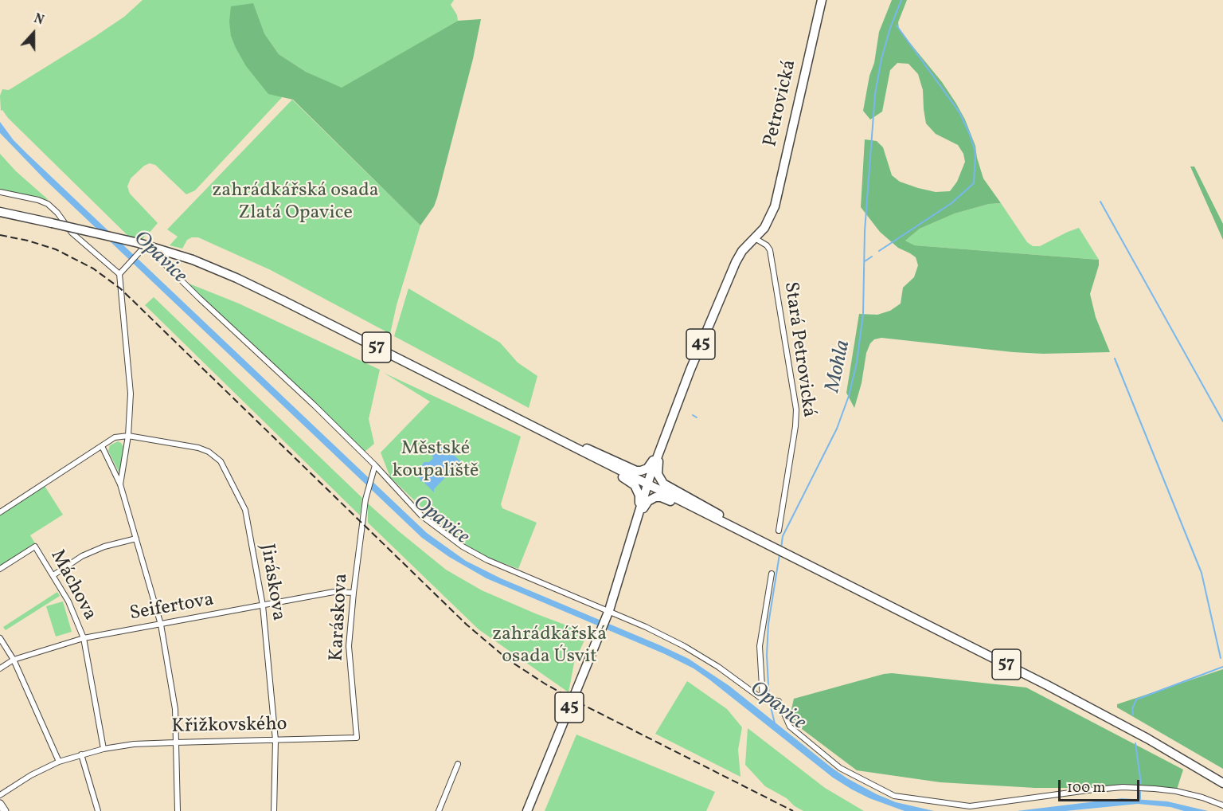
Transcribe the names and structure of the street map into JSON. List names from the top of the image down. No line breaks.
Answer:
{"streets":{"main road":["Petrovická","45","57"],"street":["Stará Petrovická","Jiráskova","Máchova","Seifertova","Karáskova","Křižkovského"]},"crossings":[["Petrovická","45"],["Petrovická","Stará Petrovická"],["45","57"],["45","Stará Petrovická"],["Jiráskova","Seifertova"],["Jiráskova","Křižkovského"],["Máchova","Seifertova"],["Máchova","Křižkovského"],["Seifertova","Karáskova"],["Karáskova","Křižkovského"]],"water":["Opavice","Mohla"],"parks":["zahrádkářská osada Zlatá Opavice","Městské koupaliště","zahrádkářská osada Úsvit"],"scale_bar":"100 m","north":"top"}
